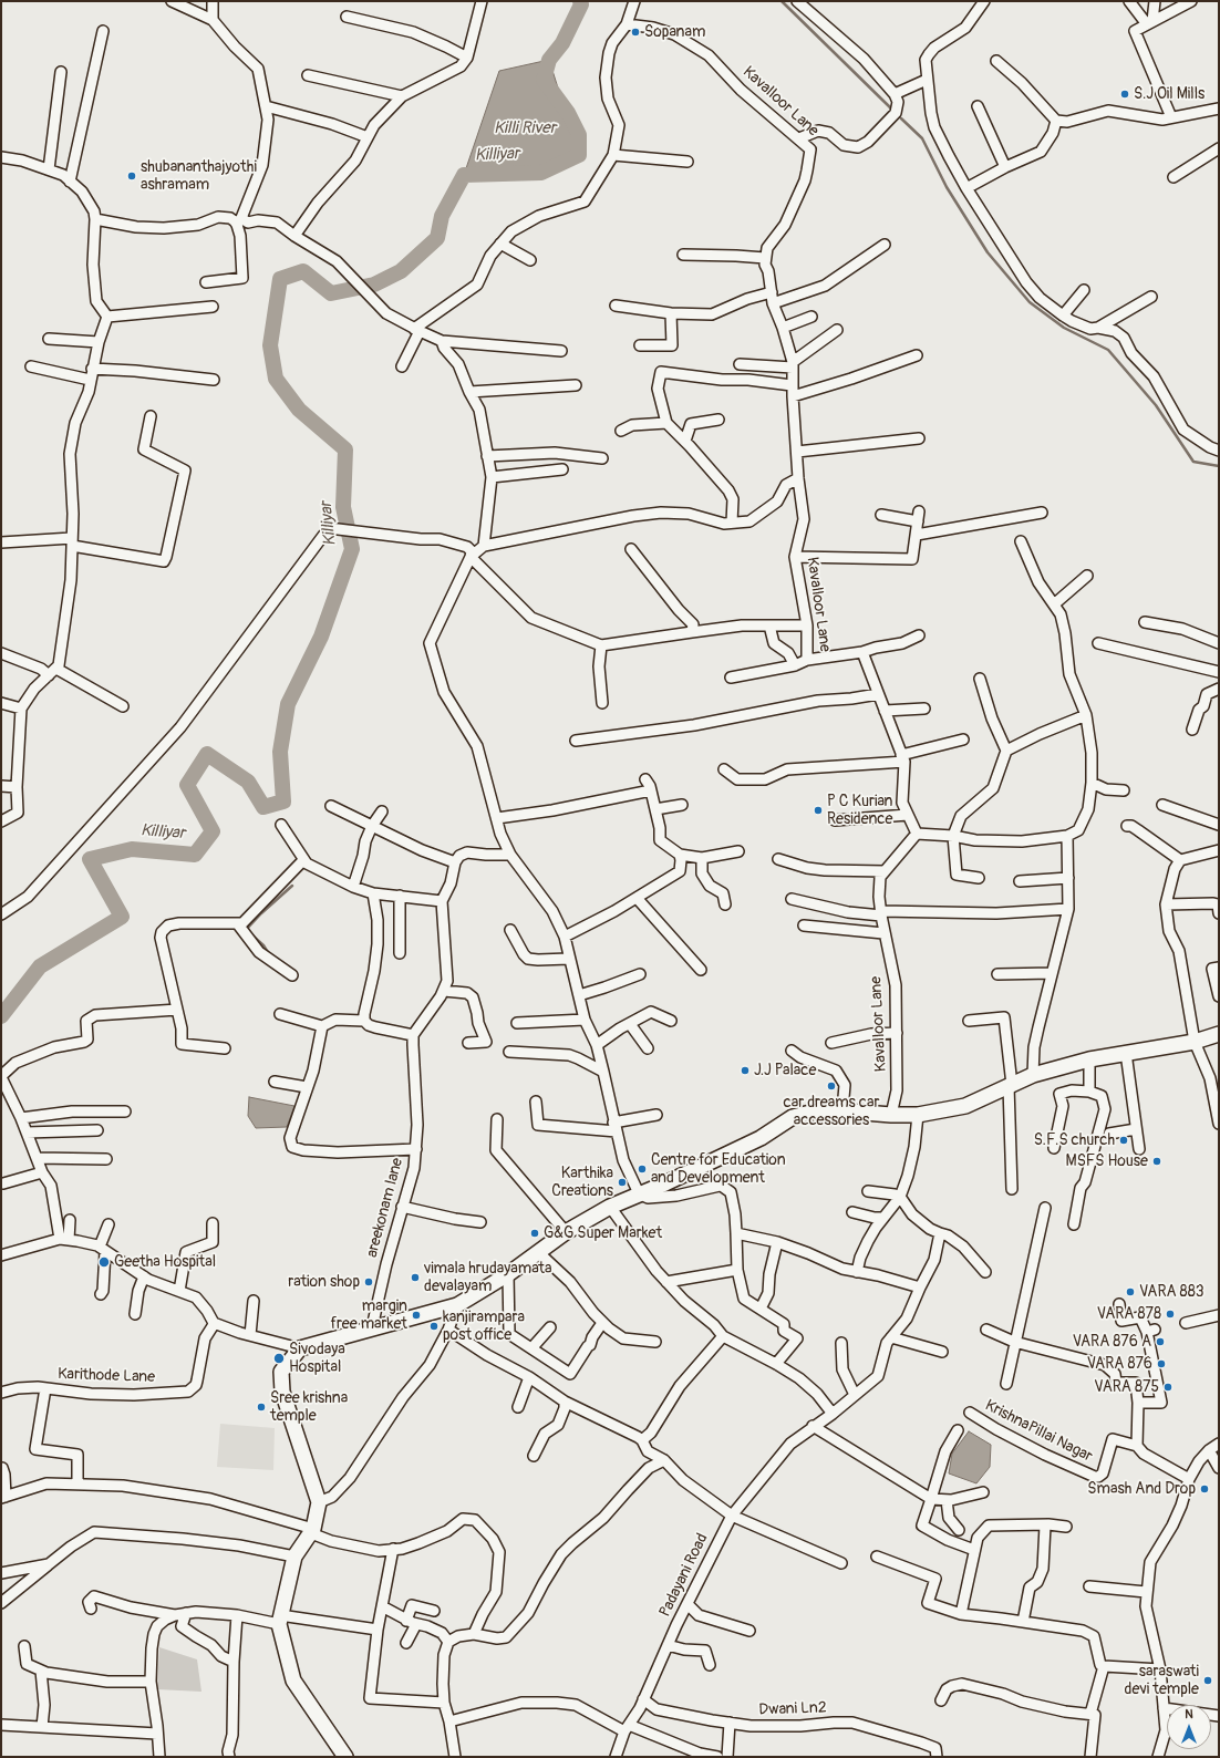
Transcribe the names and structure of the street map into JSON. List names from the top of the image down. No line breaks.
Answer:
{"streets":{"street":["Kavalloor Lane","areekonam lane","Karithode Lane","KrishnaPillai Nagar","Padayani Road","Dwani Ln2"]},"crossings":[["Padayani Road","Dwani Ln2"]],"water":["Killi River","Killiyar"],"places":["Sopanam","S.J Oil Mills","shubananthajyothi ashramam","P C Kurian Residence","J.J Palace","car dreams car accessories","S.F.S church","MSFS House","Centre for Education and Development","Karthika Creations","G&G Super Market","Geetha Hospital","vimala hrudayamata devalayam","ration shop","VARA 883","VARA 878","margin free market","kanjirampara post office","VARA 876 A","Sivodaya Hospital","VARA 876","VARA 875","Sree krishna temple","Smash And Drop","saraswati devi temple"],"north":"top"}
